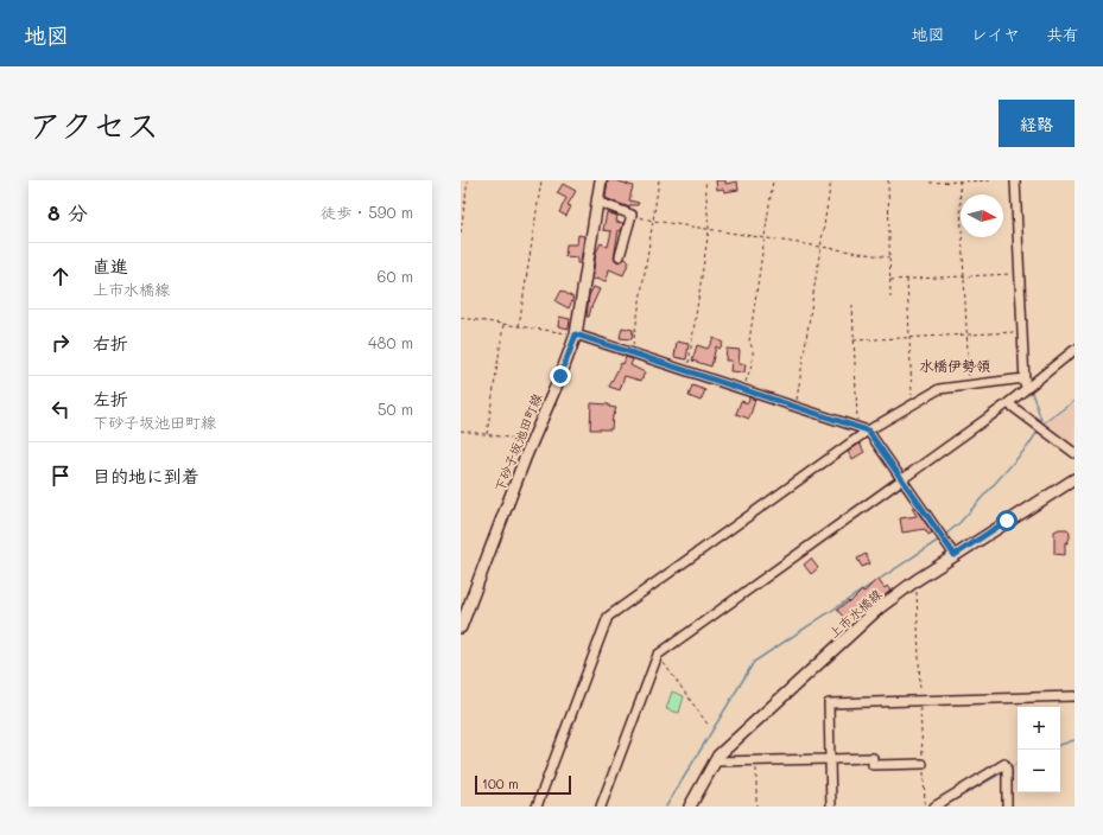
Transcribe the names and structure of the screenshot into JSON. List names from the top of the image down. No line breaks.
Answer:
{"streets":{"main road":["下砂子坂池田町線","上市水橋線"]},"districts":["水橋伊勢領"],"scale_bar":"100 m","north":"right","page":{"header":"地図","nav":["地図","レイヤ","共有"],"title":"アクセス","buttons":"経路","heading":["8 分","徒歩 · 590 m"],"list":[["直進","上市水橋線","60 m"],["右折","480 m"],["左折","下砂子坂池田町線","50 m"],"目的地に到着"],"map_buttons":["+","−"],"scale":"100 m"}}
